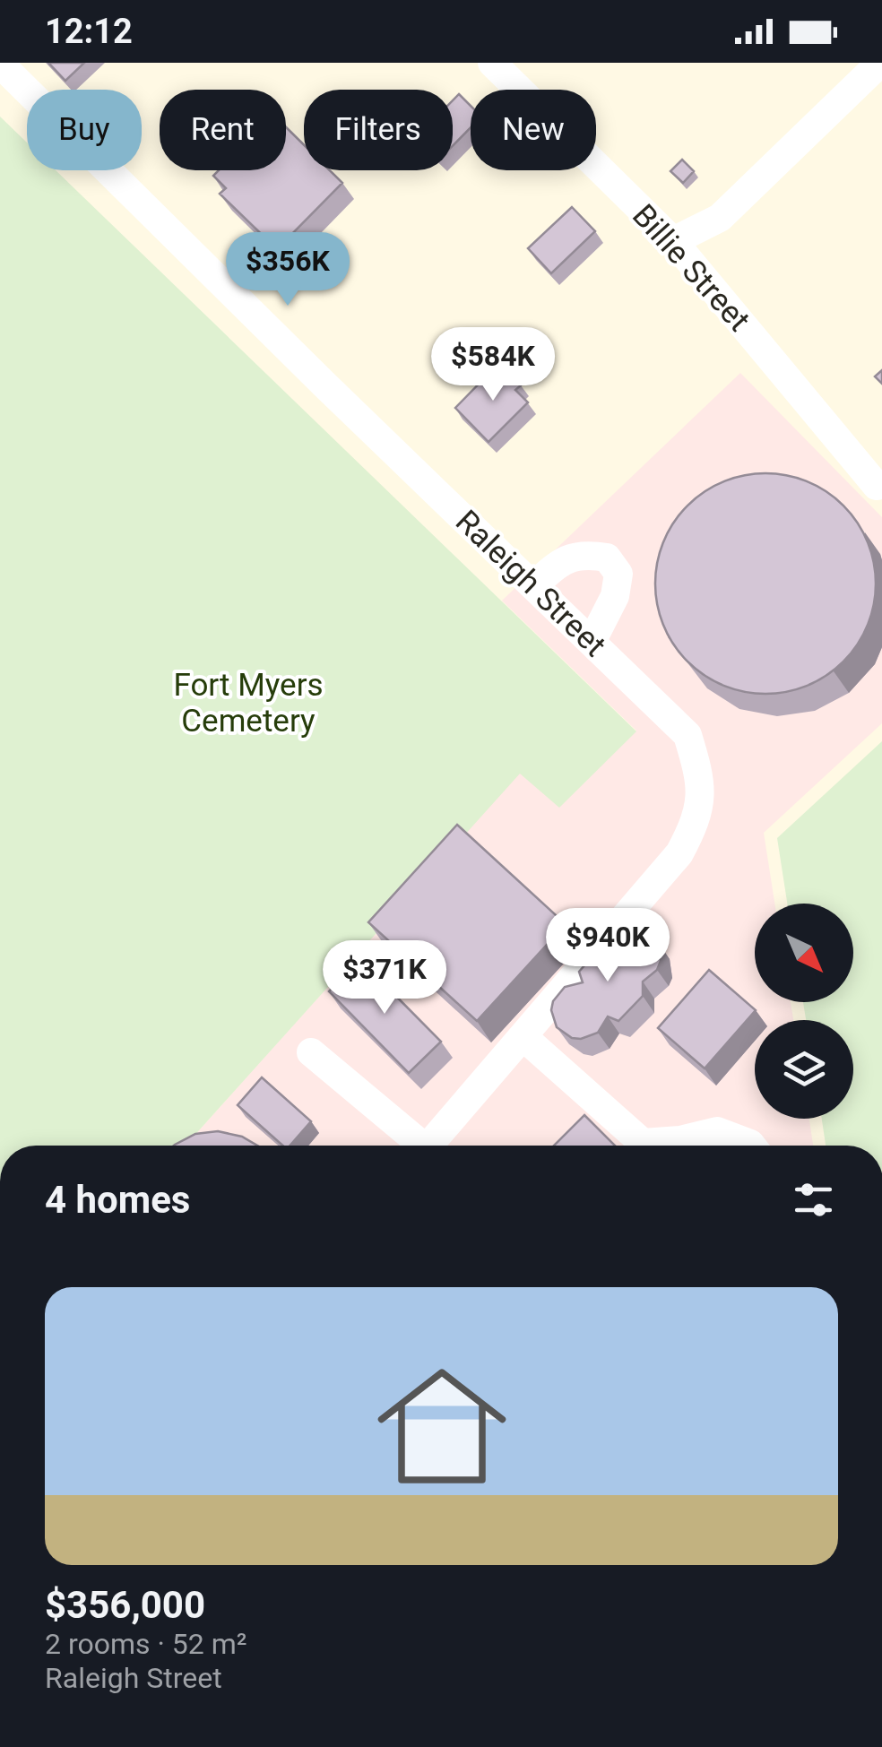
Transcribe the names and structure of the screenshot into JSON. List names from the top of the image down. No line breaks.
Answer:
{"streets":{"street":["Billie Street","Raleigh Street"]},"parks":["Fort Myers Cemetery"],"north":"bottom right","page":{"status":"12:12","chip":["Buy","Rent","Filters","New"],"price":["$356K","$584K","$940K","$371K"],"heading":"4 homes","list":[{"name":"$356,000","note":"2 rooms · 52 m² · Raleigh Street"}]}}
